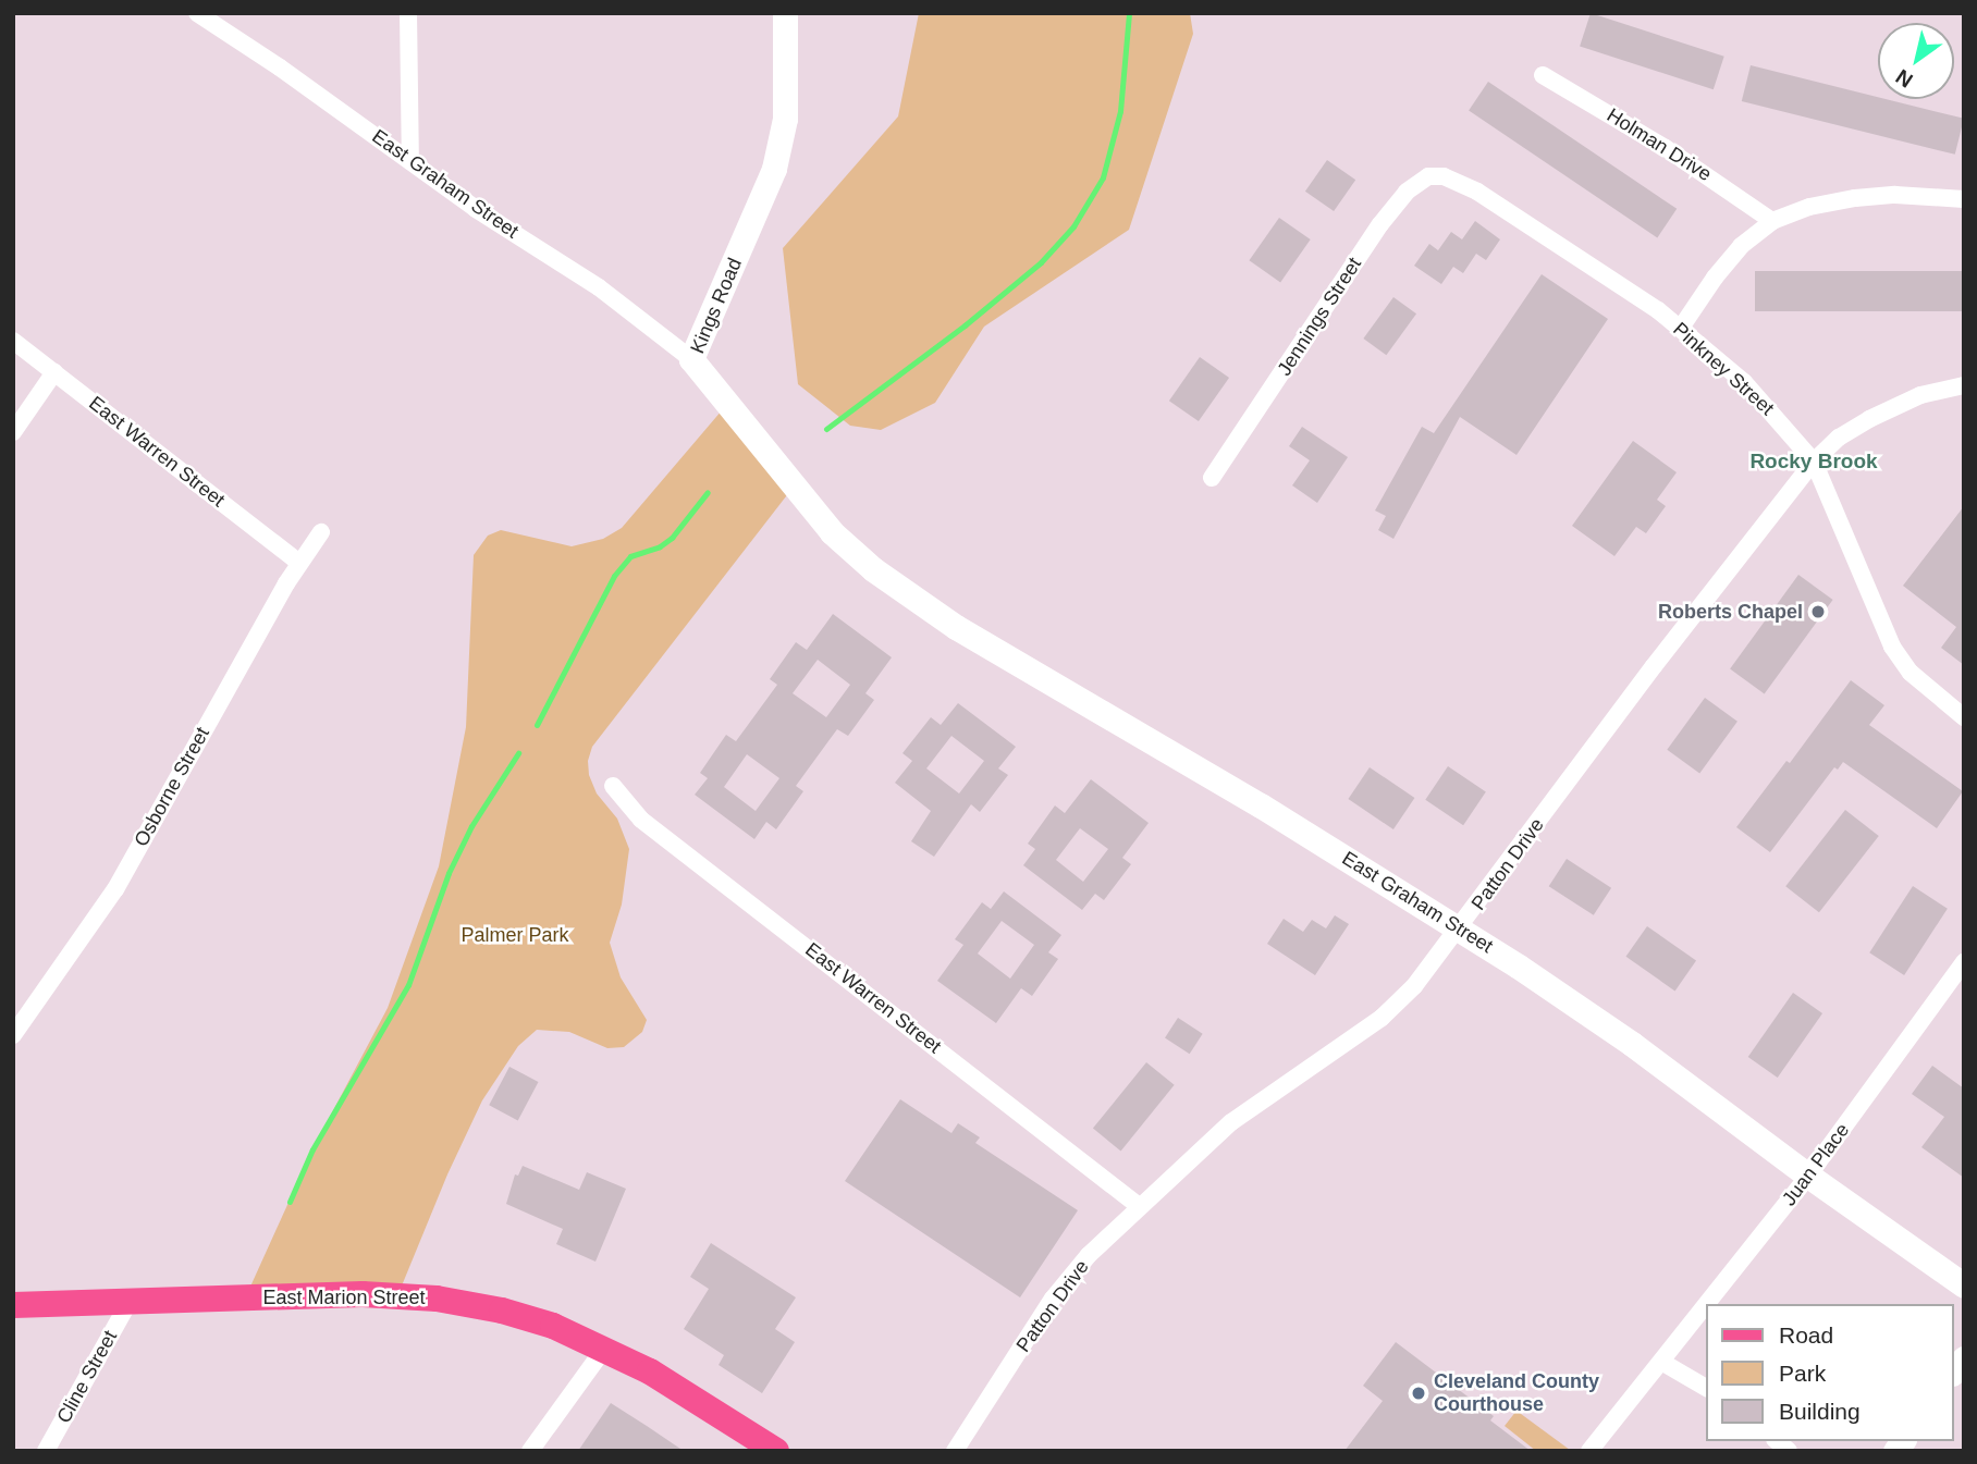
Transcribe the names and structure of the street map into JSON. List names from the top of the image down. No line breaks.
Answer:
{"streets":{"main road":["East Marion Street"],"street":["Holman Drive","East Graham Street","Kings Road","Jennings Street","Pinkney Street","East Warren Street","Osborne Street","Patton Drive","Juan Place","Cline Street"]},"crossings":[["East Graham Street","Kings Road"],["East Graham Street","Patton Drive"],["East Graham Street","Juan Place"],["Jennings Street","Pinkney Street"],["Pinkney Street","Patton Drive"],["East Warren Street","Osborne Street"],["East Warren Street","Patton Drive"],["East Marion Street","Cline Street"]],"districts":["Rocky Brook"],"parks":["Palmer Park"],"places":["Roberts Chapel","Cleveland County Courthouse"],"legend":["Road","Park","Building"],"north":"bottom left"}
